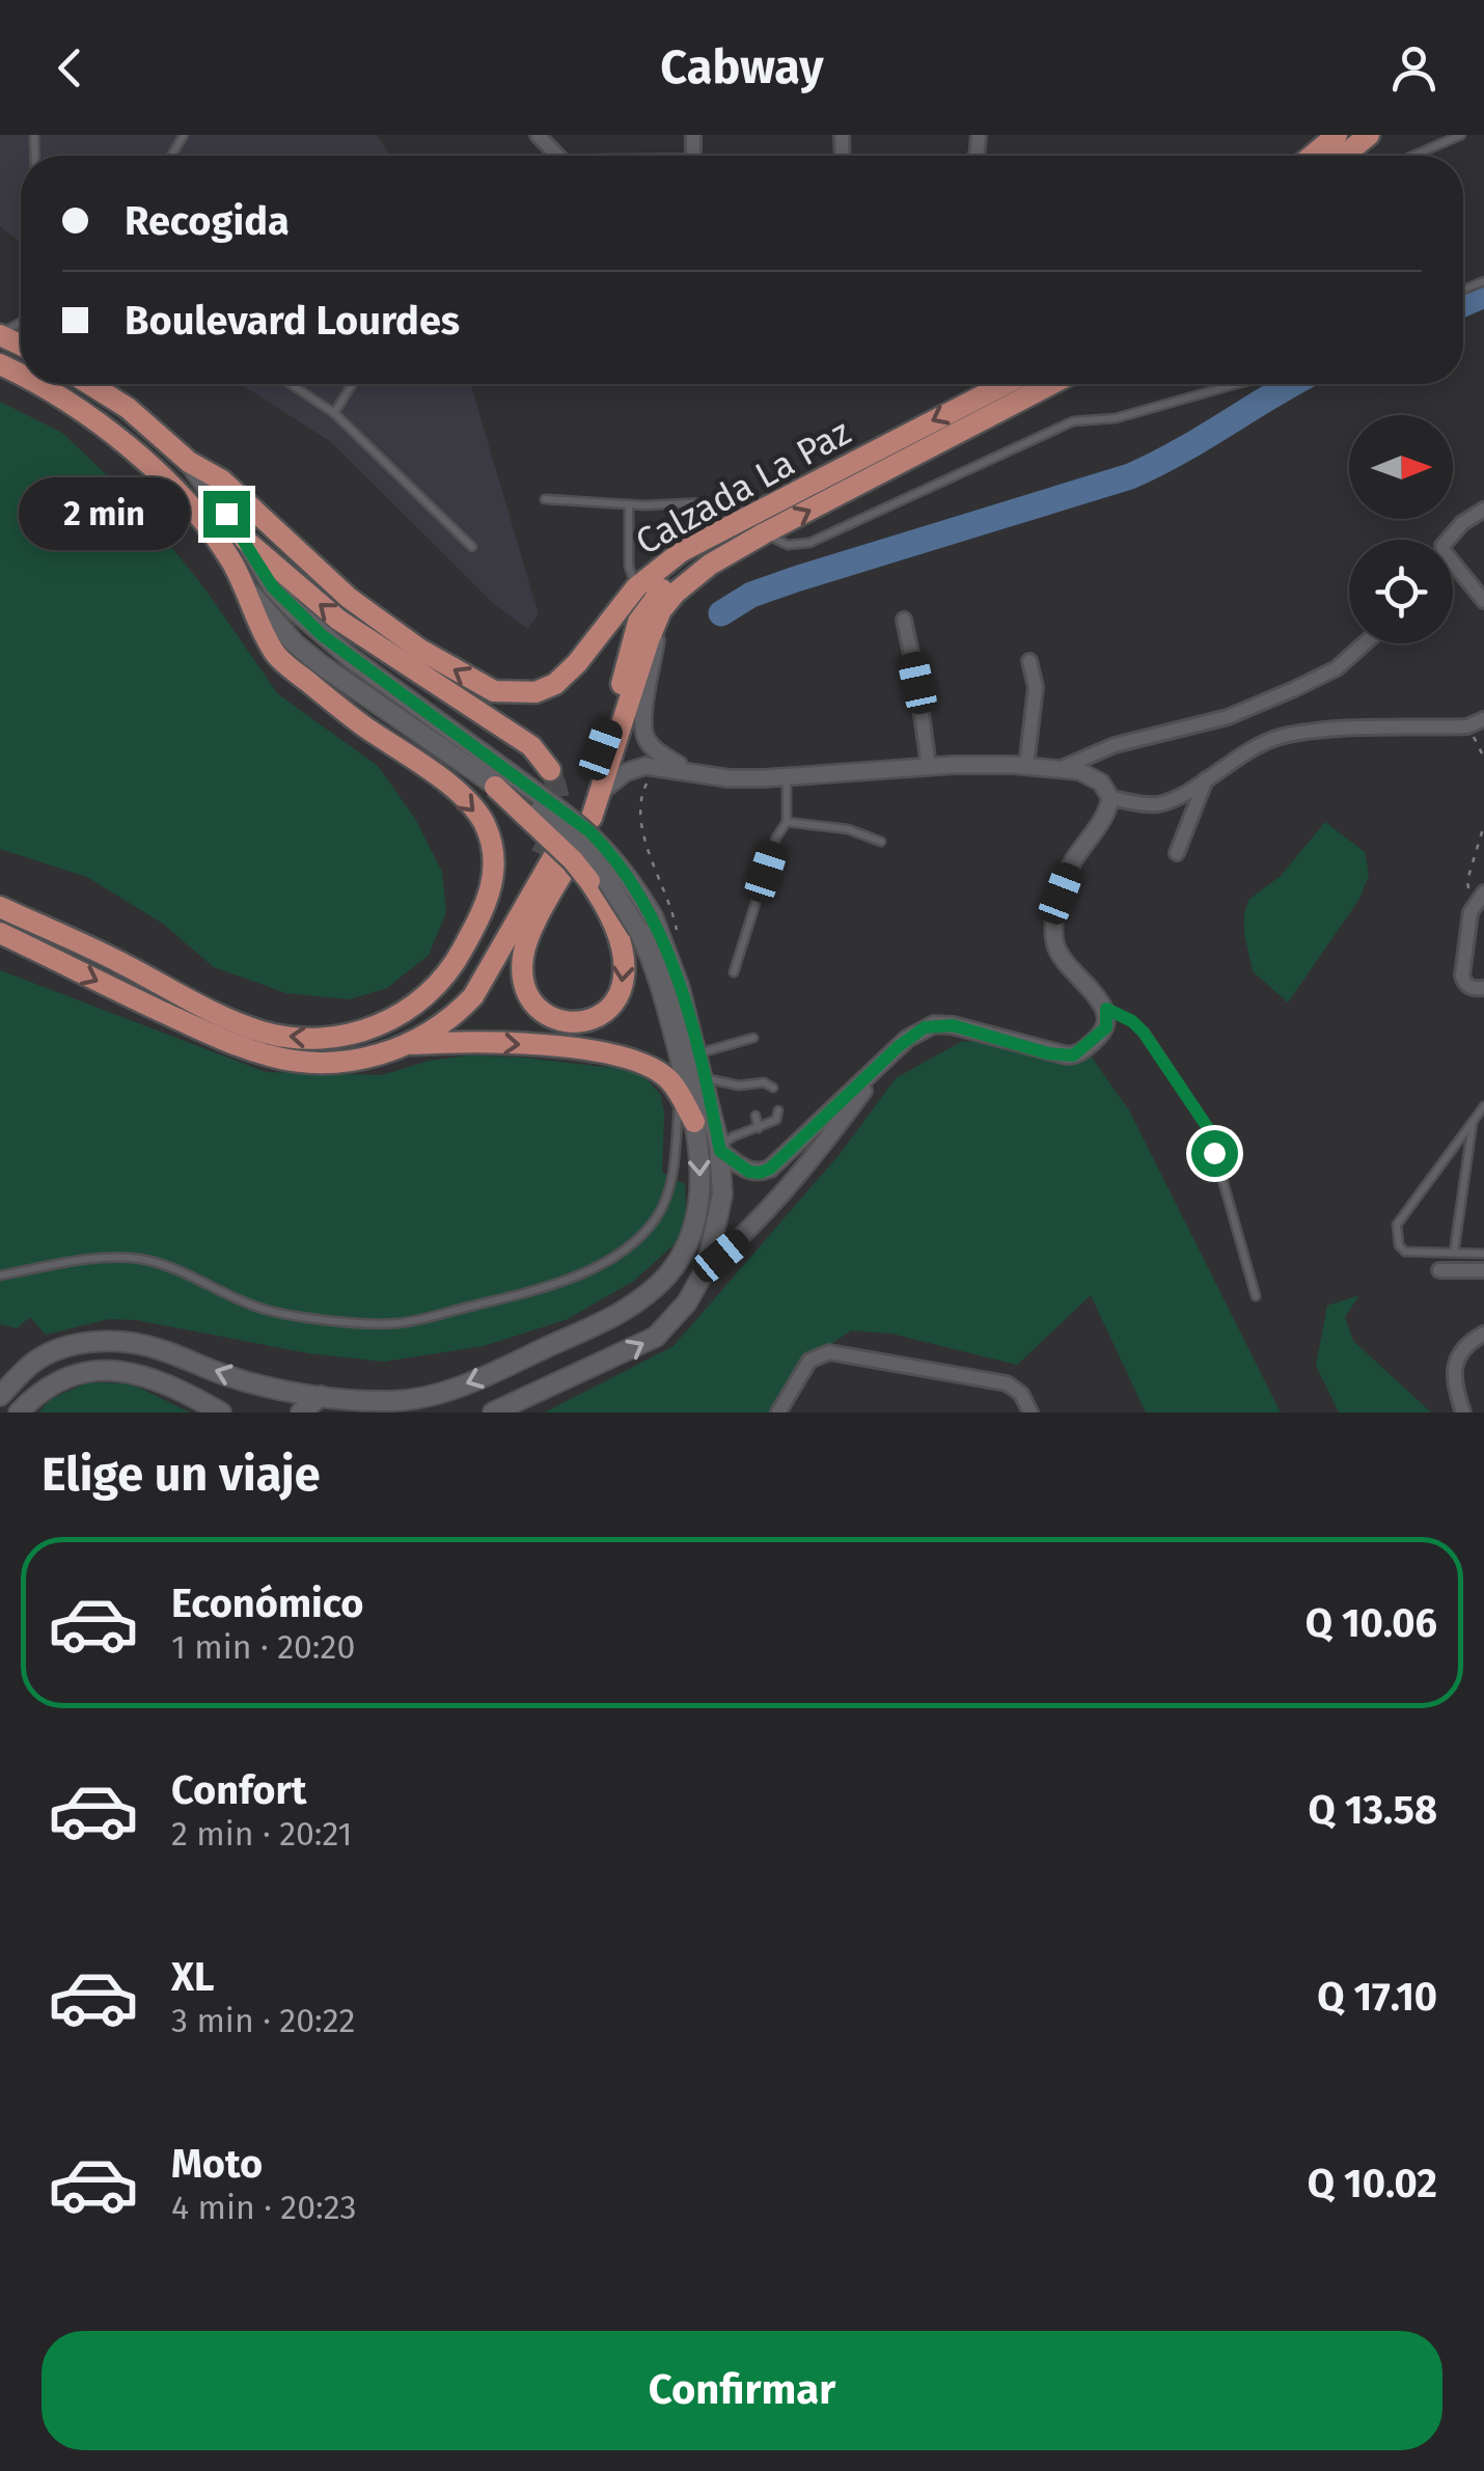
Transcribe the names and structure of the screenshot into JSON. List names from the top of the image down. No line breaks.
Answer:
{"streets":{"main road":["Calzada La Paz"]},"north":"right","page":{"header":"Cabway","banner":["Recogida","Boulevard Lourdes"],"bubble":"2 min","heading":"Elige un viaje","list":[{"name":"Económico","note":"1 min · 20:20","value":"Q 10.06"},{"name":"Confort","note":"2 min · 20:21","value":"Q 13.58"},{"name":"XL","note":"3 min · 20:22","value":"Q 17.10"},{"name":"Moto","note":"4 min · 20:23","value":"Q 10.02"}],"buttons":"Confirmar"}}
